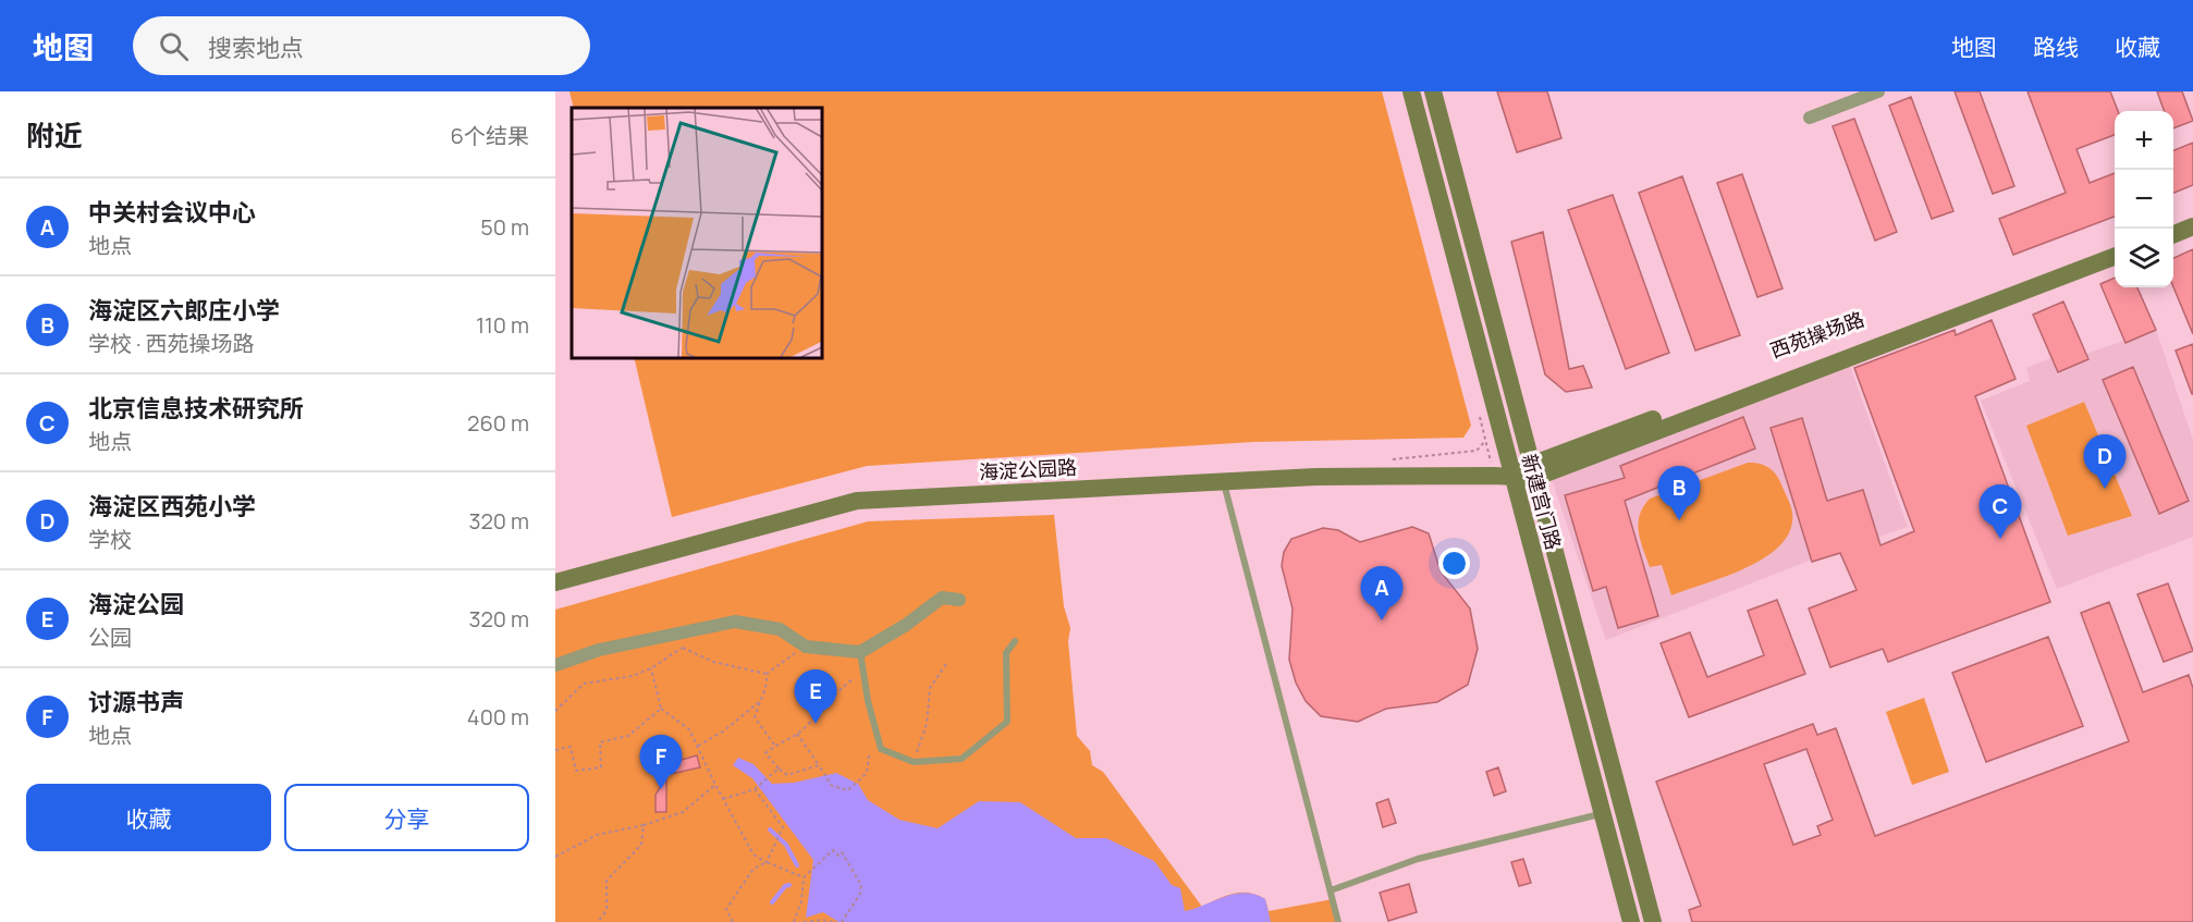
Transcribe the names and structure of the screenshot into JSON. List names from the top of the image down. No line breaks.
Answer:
{"streets":{"street":["西苑操场路","海淀公园路","新建宫门路"]},"crossings":[["西苑操场路","海淀公园路"],["西苑操场路","新建宫门路"],["海淀公园路","新建宫门路"]],"page":{"header":"地图","search":"搜索地点","nav":["地图","路线","收藏"],"heading":["附近","6个结果"],"map_buttons":["+","−"],"list":[{"mark":"A","name":"中关村会议中心","note":"地点","value":"50 m"},{"mark":"B","name":"海淀区六郎庄小学","note":"学校 · 西苑操场路","value":"110 m"},{"mark":"C","name":"北京信息技术研究所","note":"地点","value":"260 m"},{"mark":"D","name":"海淀区西苑小学","note":"学校","value":"320 m"},{"mark":"E","name":"海淀公园","note":"公园","value":"320 m"},{"mark":"F","name":"讨源书声","note":"地点","value":"400 m"}],"pins":["D","B","C","A","E","F"],"buttons":["收藏","分享"]}}
